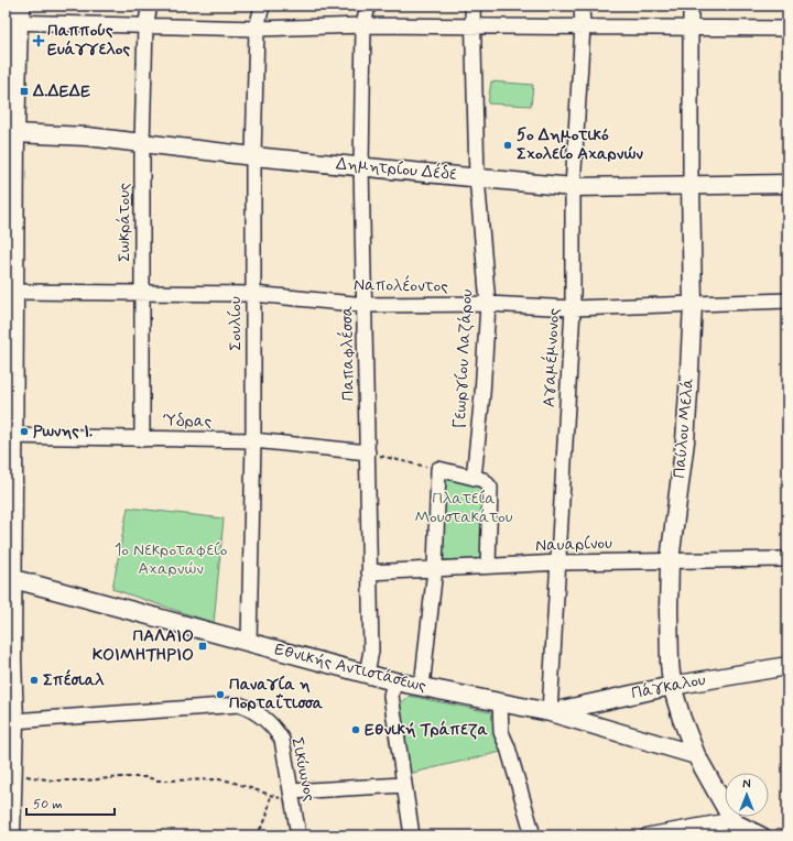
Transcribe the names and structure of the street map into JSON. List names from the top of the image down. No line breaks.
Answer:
{"streets":{"street":["Δημητρίου Δέδε","Σωκράτους","Ναπολέοντος","Σουλίου","Παπαφλέσσα","Αγαμέμνονος","Γεωργίου Λαζάρου","Ύδρας","Παύλου Μελά","Ναυαρίνου","Εθνικής Αντιστάσεως","Πάγκαλου","Σικύωνος"]},"crossings":[["Δημητρίου Δέδε","Σωκράτους"],["Δημητρίου Δέδε","Σουλίου"],["Δημητρίου Δέδε","Παπαφλέσσα"],["Δημητρίου Δέδε","Αγαμέμνονος"],["Δημητρίου Δέδε","Γεωργίου Λαζάρου"],["Δημητρίου Δέδε","Παύλου Μελά"],["Σωκράτους","Ναπολέοντος"],["Σωκράτους","Ύδρας"],["Ναπολέοντος","Σουλίου"],["Ναπολέοντος","Παπαφλέσσα"],["Ναπολέοντος","Αγαμέμνονος"],["Ναπολέοντος","Γεωργίου Λαζάρου"],["Ναπολέοντος","Παύλου Μελά"],["Σουλίου","Ύδρας"],["Σουλίου","Εθνικής Αντιστάσεως"],["Παπαφλέσσα","Ύδρας"],["Παπαφλέσσα","Ναυαρίνου"],["Παπαφλέσσα","Εθνικής Αντιστάσεως"],["Αγαμέμνονος","Ναυαρίνου"],["Αγαμέμνονος","Εθνικής Αντιστάσεως"],["Αγαμέμνονος","Πάγκαλου"],["Παύλου Μελά","Ναυαρίνου"],["Παύλου Μελά","Εθνικής Αντιστάσεως"],["Παύλου Μελά","Πάγκαλου"],["Εθνικής Αντιστάσεως","Πάγκαλου"]],"parks":["Πλατεία Μουστακάτου","1ο Νεκροταφείο Αχαρνών"],"places":{"health":["Παππούς Ευάγγελος"],"transit":["Δ.ΔΕΔΕ","ΠΑΛΑΙΟ ΚΟΙΜΗΤΗΡΙΟ"],"other":["5ο Δημοτικό Σχολείο Αχαρνών","Ρωνης Ι.","Σπέσιαλ","Παναγία η Πορταΐτισσα","Εθνική Τράπεζα"]},"scale_bar":"50 m","north":"top"}
